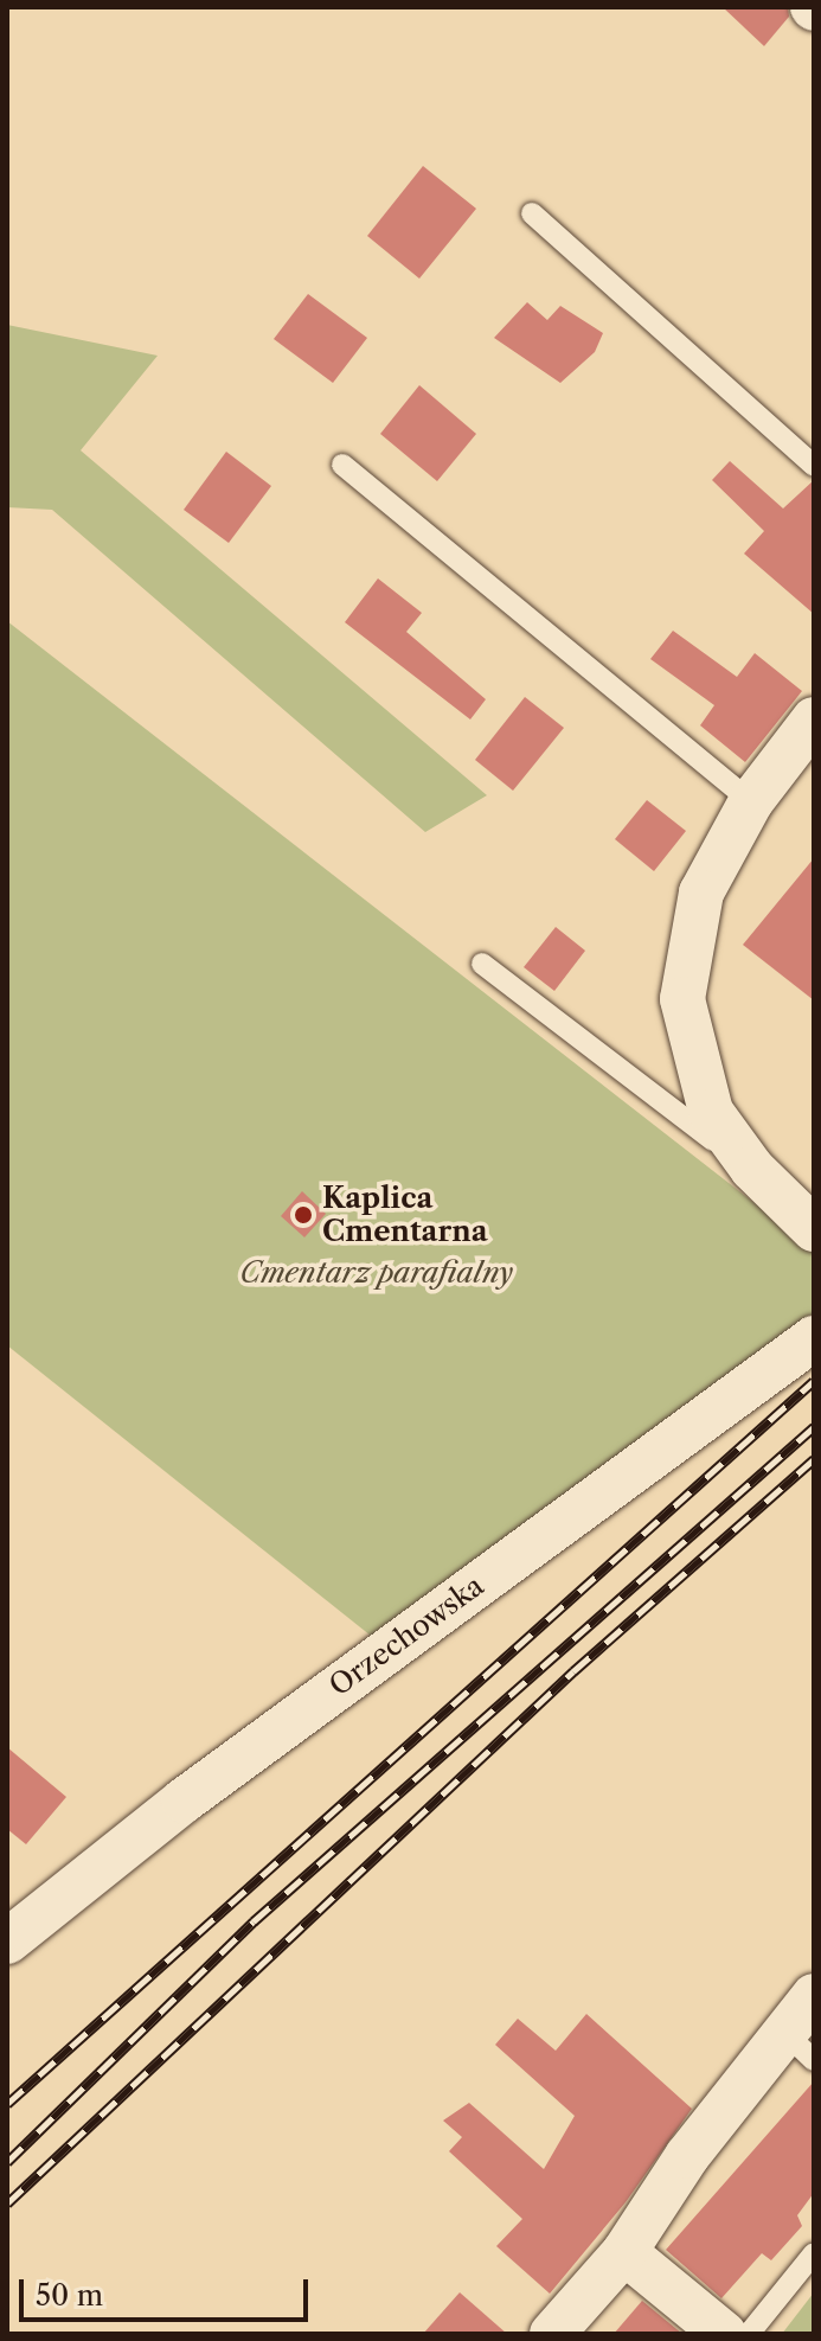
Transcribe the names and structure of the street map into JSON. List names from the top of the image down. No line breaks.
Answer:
{"streets":{"street":["Orzechowska"]},"parks":["Cmentarz parafialny"],"places":["Kaplica Cmentarna"],"scale_bar":"50 m"}
